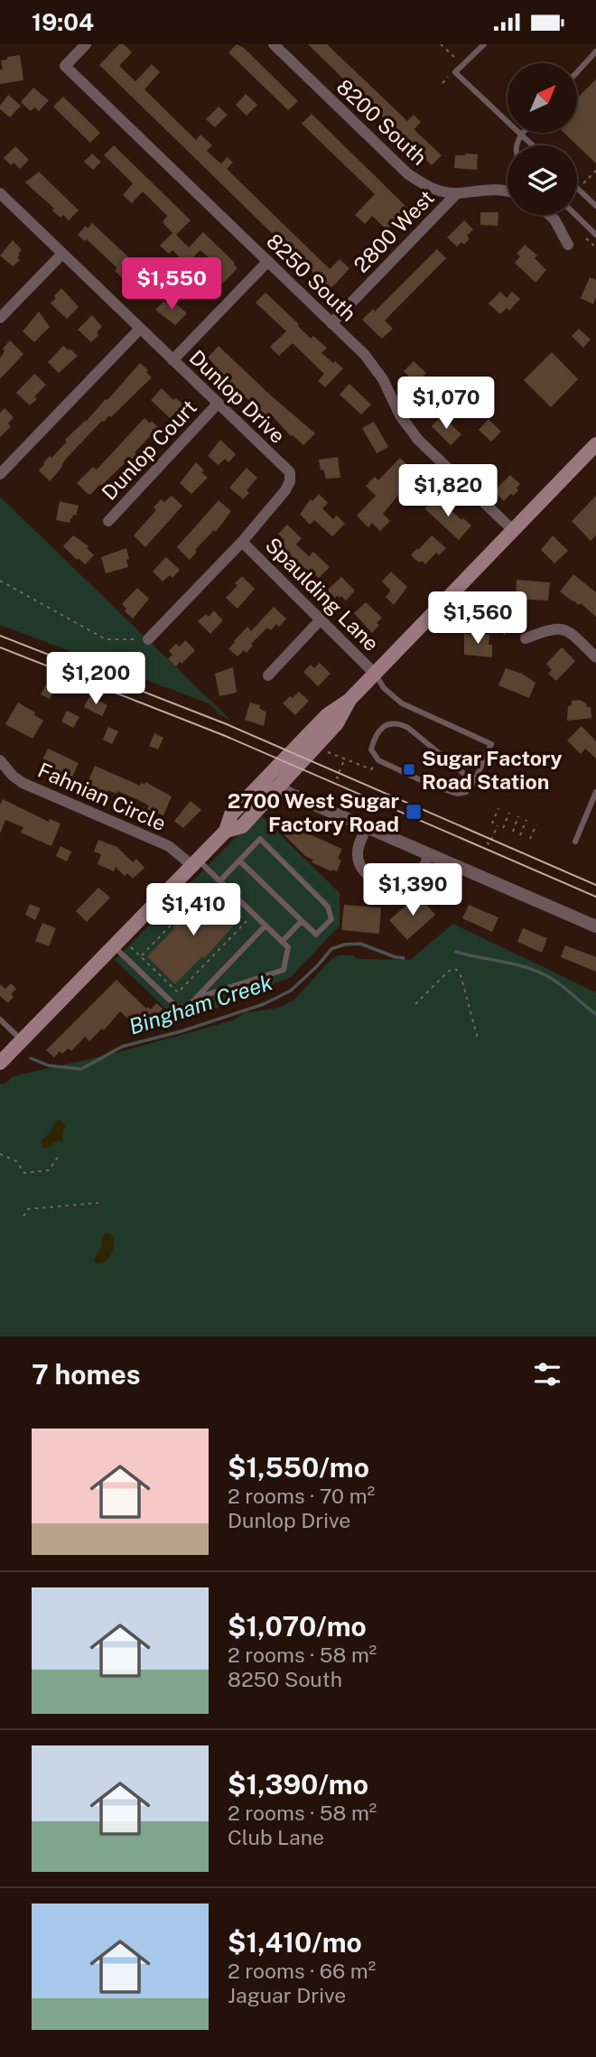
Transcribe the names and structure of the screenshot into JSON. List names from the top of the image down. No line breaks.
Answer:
{"streets":{"street":["8200 South","2800 West","8250 South","Dunlop Drive","Dunlop Court","Spaulding Lane","Fahnian Circle"]},"crossings":[["8200 South","2800 West"],["2800 West","8250 South"],["Dunlop Drive","Dunlop Court"],["Dunlop Drive","Spaulding Lane"]],"water":["Bingham Creek"],"places":{"transit":["Sugar Factory Road Station","2700 West Sugar Factory Road"]},"north":"top right","page":{"status":"19:04","price":["$1,550","$1,070","$1,820","$1,560","$1,200","$1,390","$1,410"],"heading":"7 homes","list":[{"name":"$1,550/mo","note":"2 rooms · 70 m² · Dunlop Drive"},{"name":"$1,070/mo","note":"2 rooms · 58 m² · 8250 South"},{"name":"$1,390/mo","note":"2 rooms · 58 m² · Club Lane"},{"name":"$1,410/mo","note":"2 rooms · 66 m² · Jaguar Drive"}]}}
